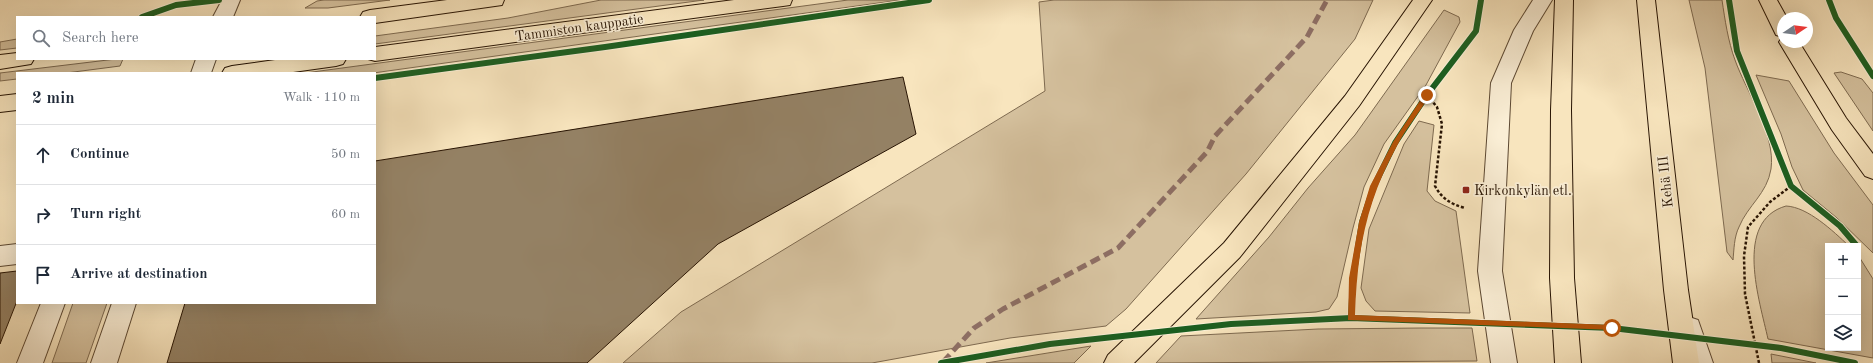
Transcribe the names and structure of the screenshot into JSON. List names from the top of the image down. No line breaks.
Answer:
{"streets":{"main road":["Tammiston kauppatie","Kehä III"]},"places":{"transit":["Kirkonkylän etl."]},"north":"right","page":{"search":"Search here","heading":["2 min","Walk · 110 m"],"list":[["Continue","50 m"],["Turn right","60 m"],"Arrive at destination"],"map_buttons":["+","−"]}}
